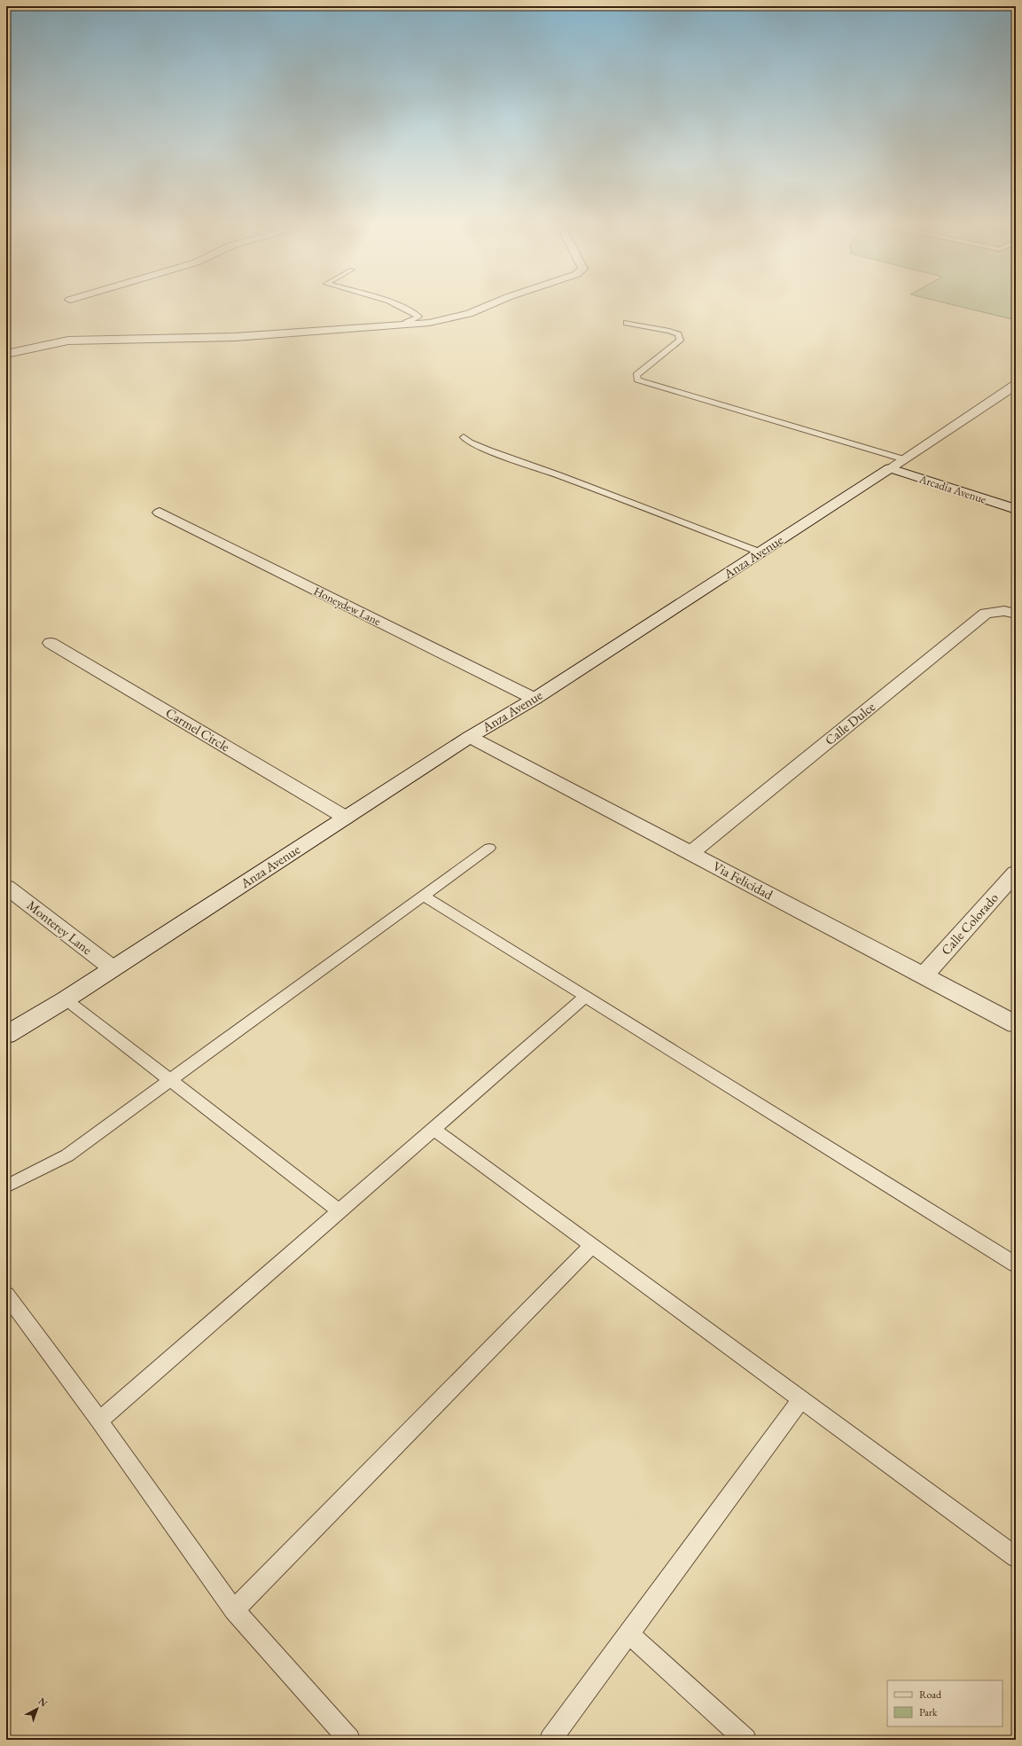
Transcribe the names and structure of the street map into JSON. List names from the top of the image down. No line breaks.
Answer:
{"streets":{"street":["Arcadia Avenue","Anza Avenue","Honeydew Lane","Calle Dulce","Carmel Circle","Via Felicidad","Calle Colorado","Monterey Lane"]},"crossings":[["Arcadia Avenue","Anza Avenue"],["Anza Avenue","Honeydew Lane"],["Anza Avenue","Carmel Circle"],["Anza Avenue","Via Felicidad"],["Anza Avenue","Monterey Lane"],["Calle Dulce","Via Felicidad"],["Via Felicidad","Calle Colorado"]],"legend":["Road","Park"],"north":"top right"}
